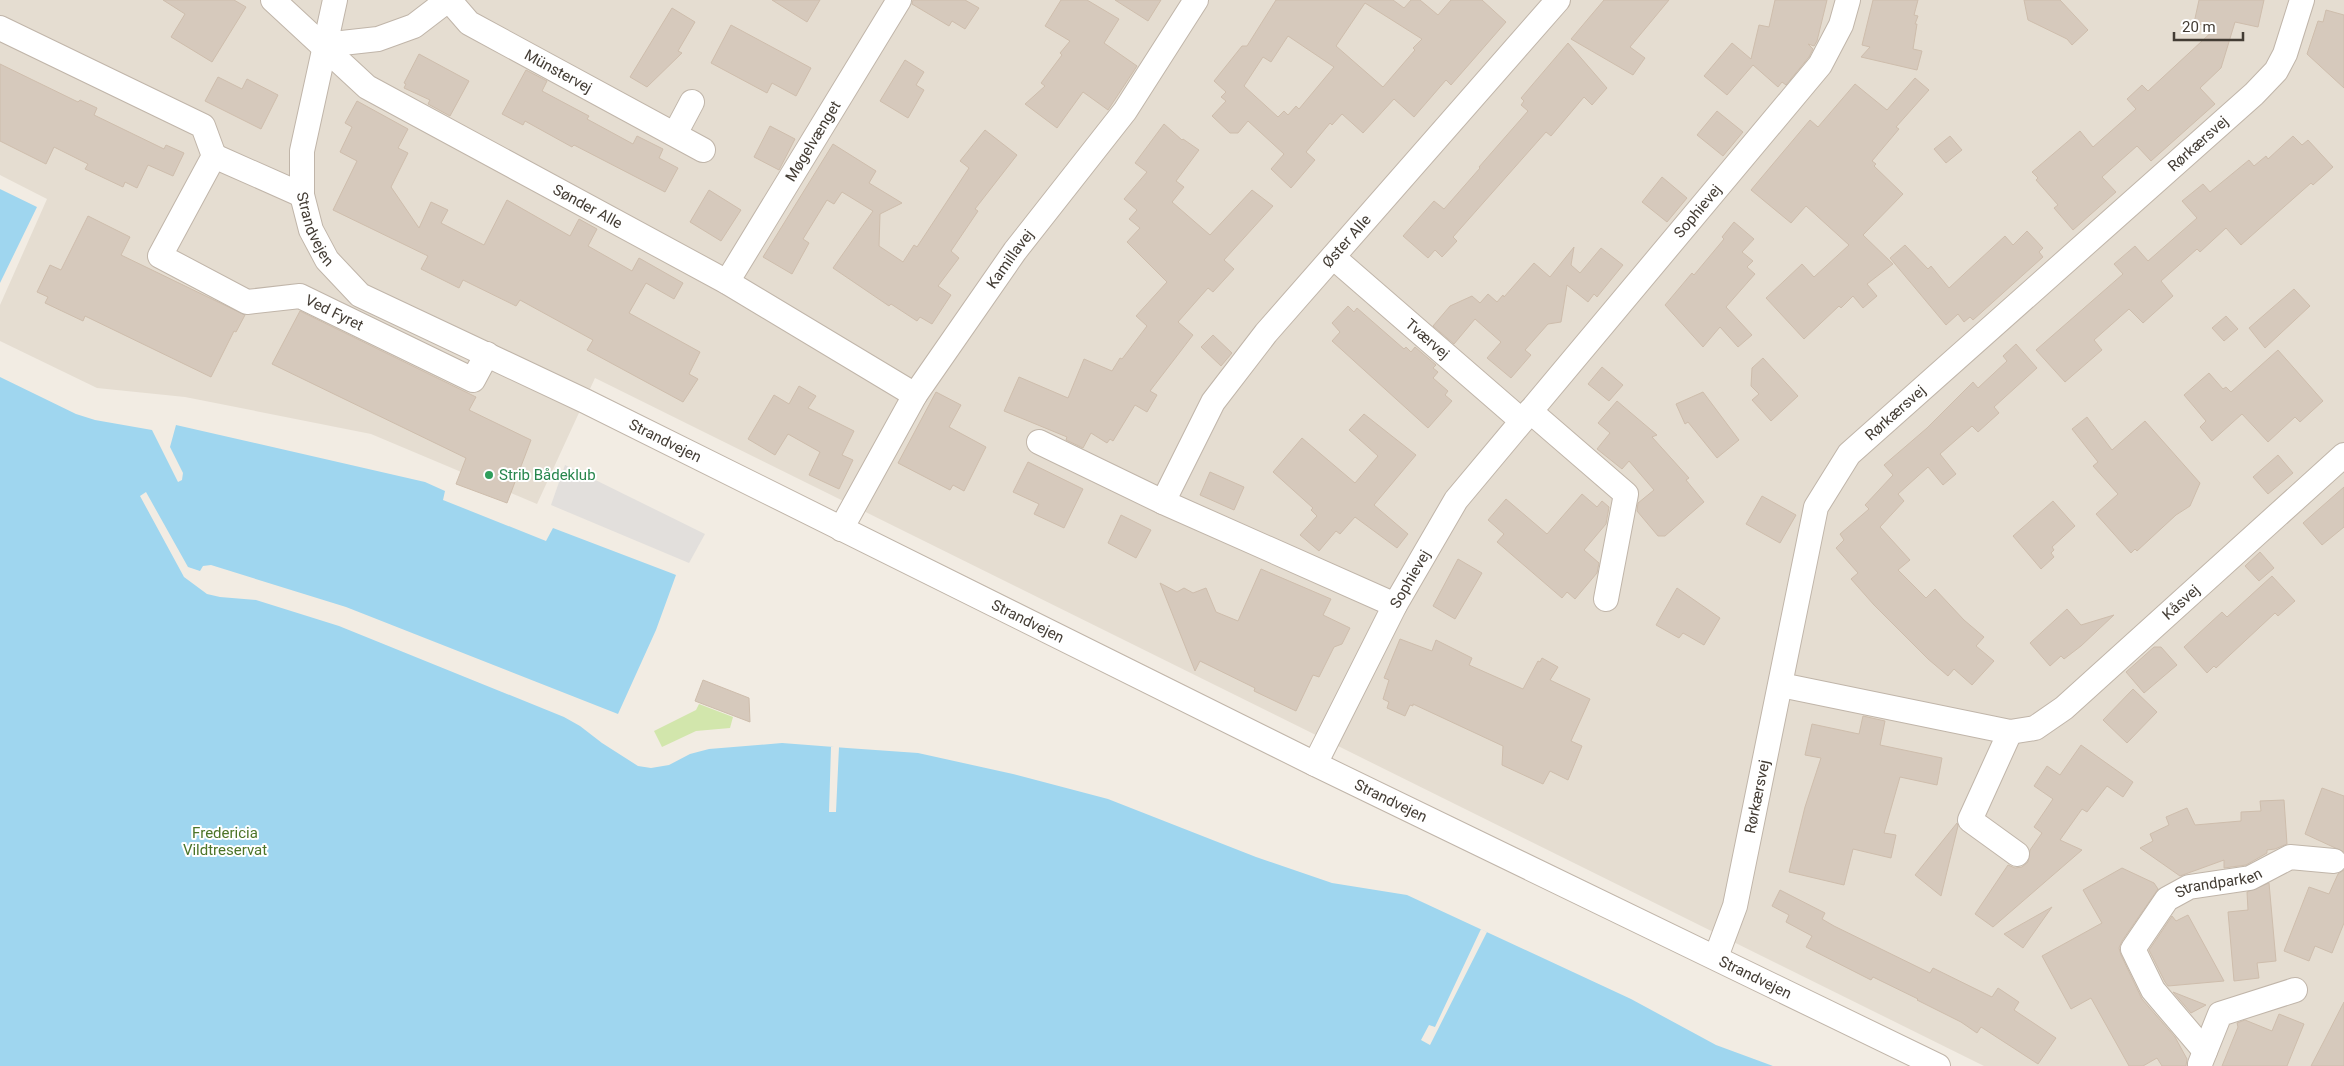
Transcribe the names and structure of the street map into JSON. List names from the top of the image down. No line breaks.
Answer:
{"streets":{"street":["Münstervej","Møgelvænget","Rørkærsvej","Sønder Alle","Sophievej","Strandvejen","Øster Alle","Kamillavej","Ved Fyret","Tværvej","Kåsvej","Strandparken"]},"crossings":[["Münstervej","Sønder Alle"],["Münstervej","Strandvejen"],["Møgelvænget","Sønder Alle"],["Rørkærsvej","Strandvejen"],["Rørkærsvej","Kåsvej"],["Sønder Alle","Strandvejen"],["Sønder Alle","Kamillavej"],["Sophievej","Strandvejen"],["Sophievej","Tværvej"],["Strandvejen","Kamillavej"],["Strandvejen","Ved Fyret"],["Øster Alle","Tværvej"]],"parks":["Fredericia Vildtreservat"],"places":["Strib Bådeklub"],"scale_bar":"20 m"}
